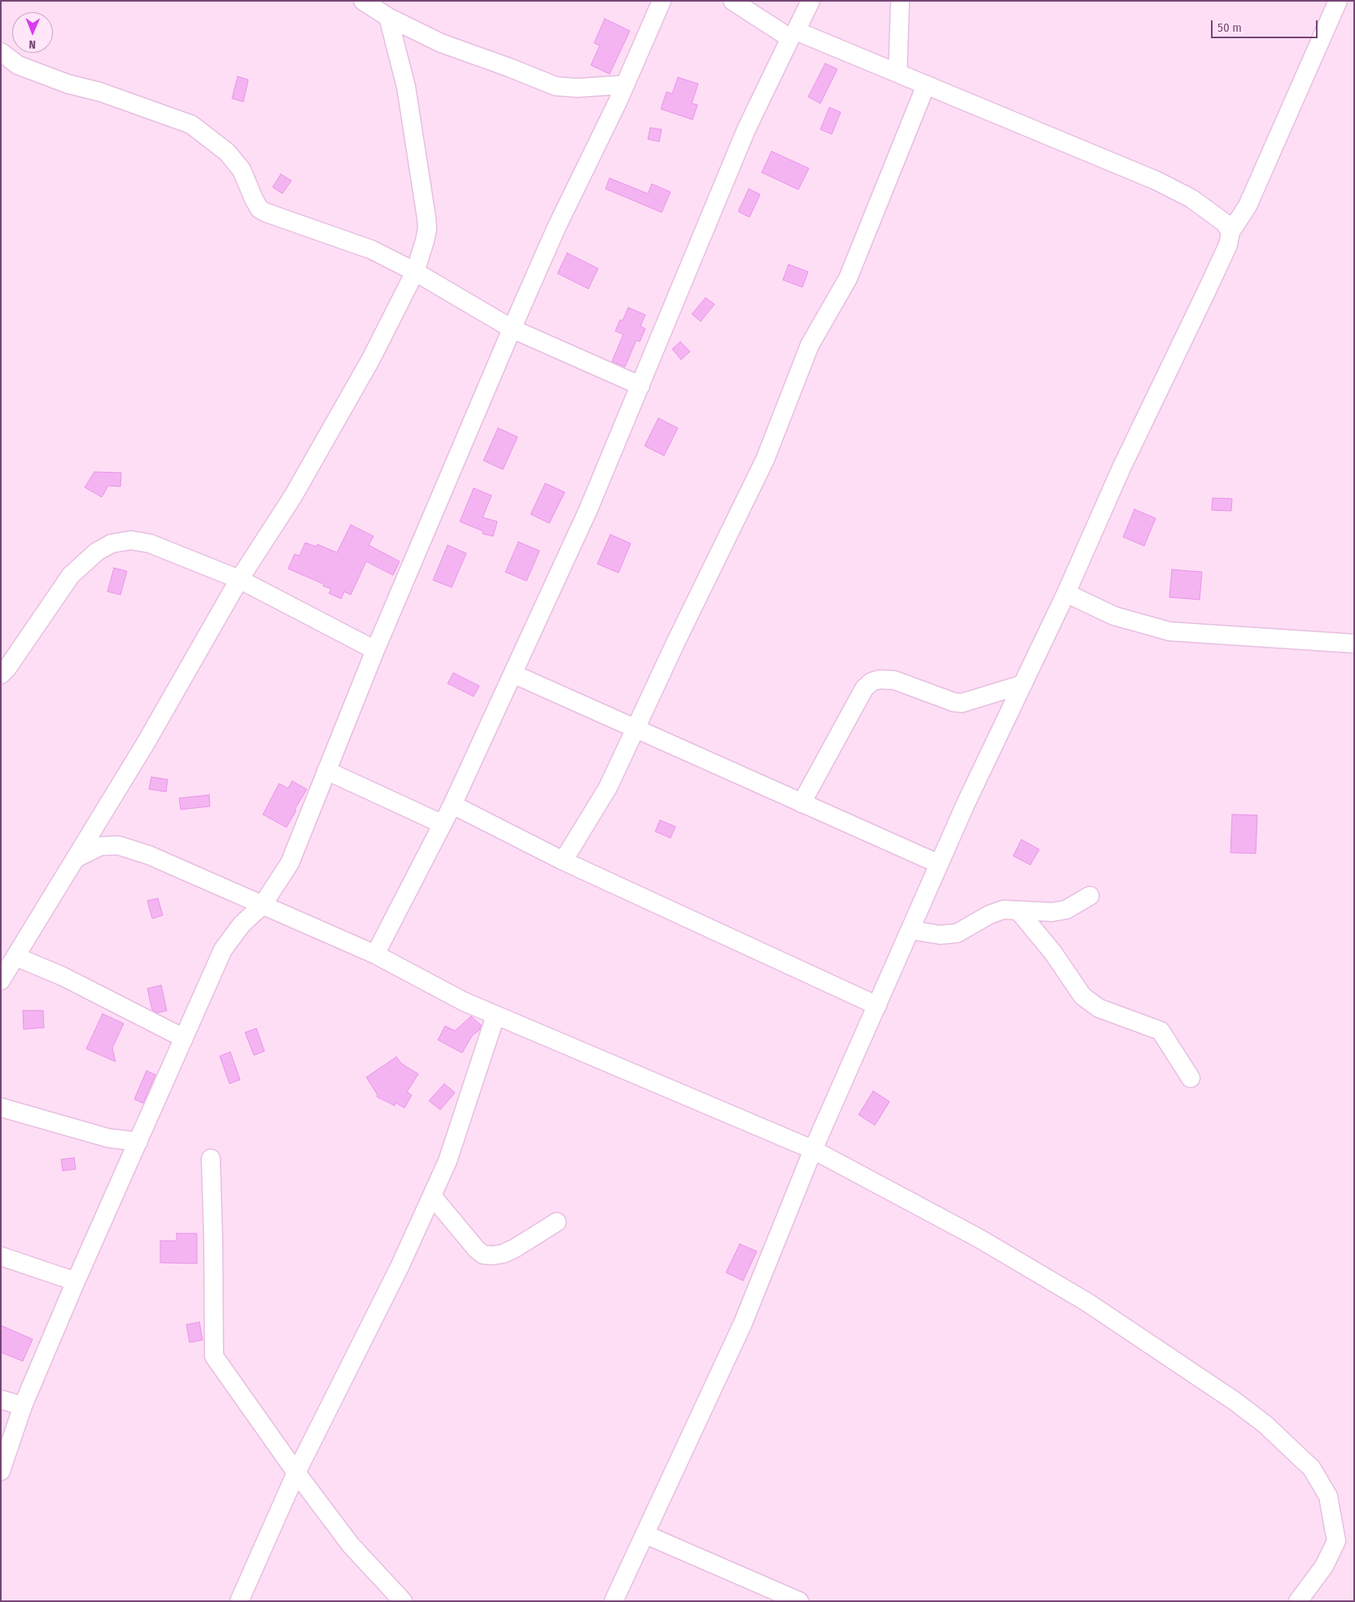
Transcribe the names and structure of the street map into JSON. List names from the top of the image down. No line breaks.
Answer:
{"scale_bar":"50 m","north":"bottom"}
